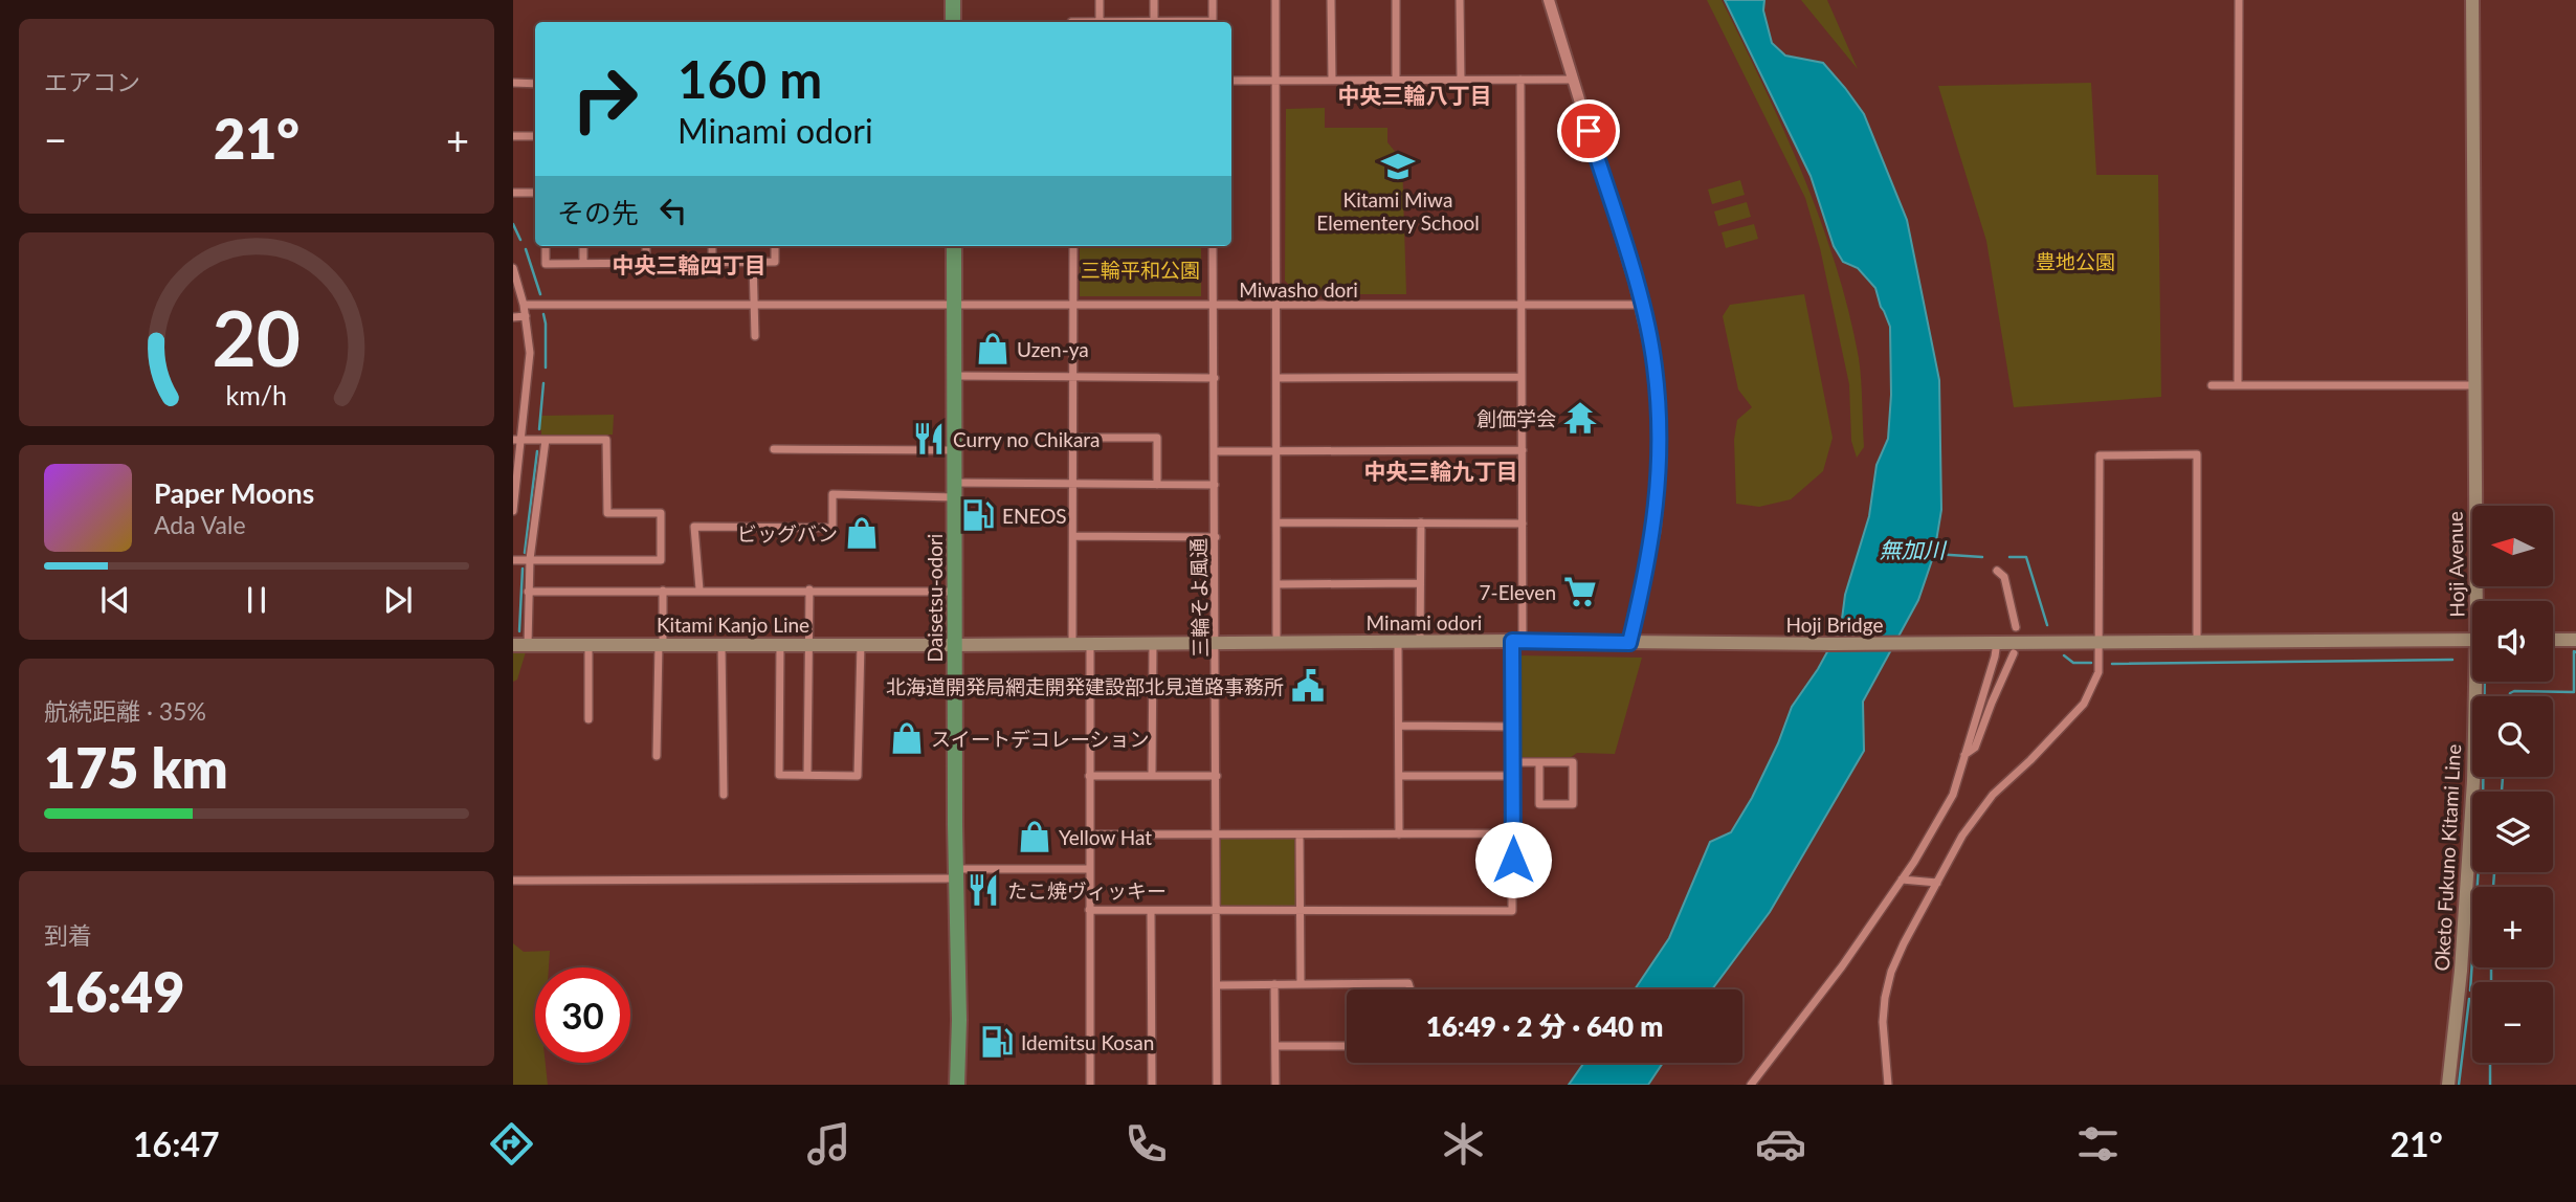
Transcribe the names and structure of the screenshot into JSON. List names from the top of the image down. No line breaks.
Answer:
{"streets":{"highway":["Daisetsu-odori"],"main road":["Hoji Avenue","Minami odori","Kitami Kanjo Line","Hoji Bridge","Oketo Fukuno Kitami Line"],"street":["Miwasho dori","三輪そよ風通"]},"crossings":[["Miwasho dori","Daisetsu-odori"],["Miwasho dori","三輪そよ風通"],["Hoji Avenue","Hoji Bridge"],["Daisetsu-odori","Minami odori"],["Daisetsu-odori","Kitami Kanjo Line"],["三輪そよ風通","Minami odori"],["Minami odori","Kitami Kanjo Line"],["Minami odori","Hoji Bridge"]],"districts":["中央三輪八丁目","中央三輪四丁目","中央三輪九丁目"],"water":["無加川"],"parks":["豊地公園","三輪平和公園"],"places":{"school or university":["Kitami Miwa Elementery School"],"shop":["Uzen-ya","ビッグバン","スイートデコレーション","Yellow Hat"],"temple":["創価学会"],"restaurant":["Curry no Chikara","たこ焼ヴィッキー"],"fuel station":["ENEOS","Idemitsu Kosan"],"supermarket":["7-Eleven"],"public building":["北海道開発局網走開発建設部北見道路事務所"]},"north":"left","page":{"tile":["エアコン",["航続距離 · 35%","175 km"],["到着","16:49"]],"turn":["160 m","Minami odori"],"heat":["−","21°","+"],"then":"その先","song":["Paper Moons","Ada Vale"],"map_buttons":["+","−"],"limit":"30","trip":"16:49 · 2 分 · 640 m","tabs":["16:47","21°"],"gauge":["20","km/h"]}}
